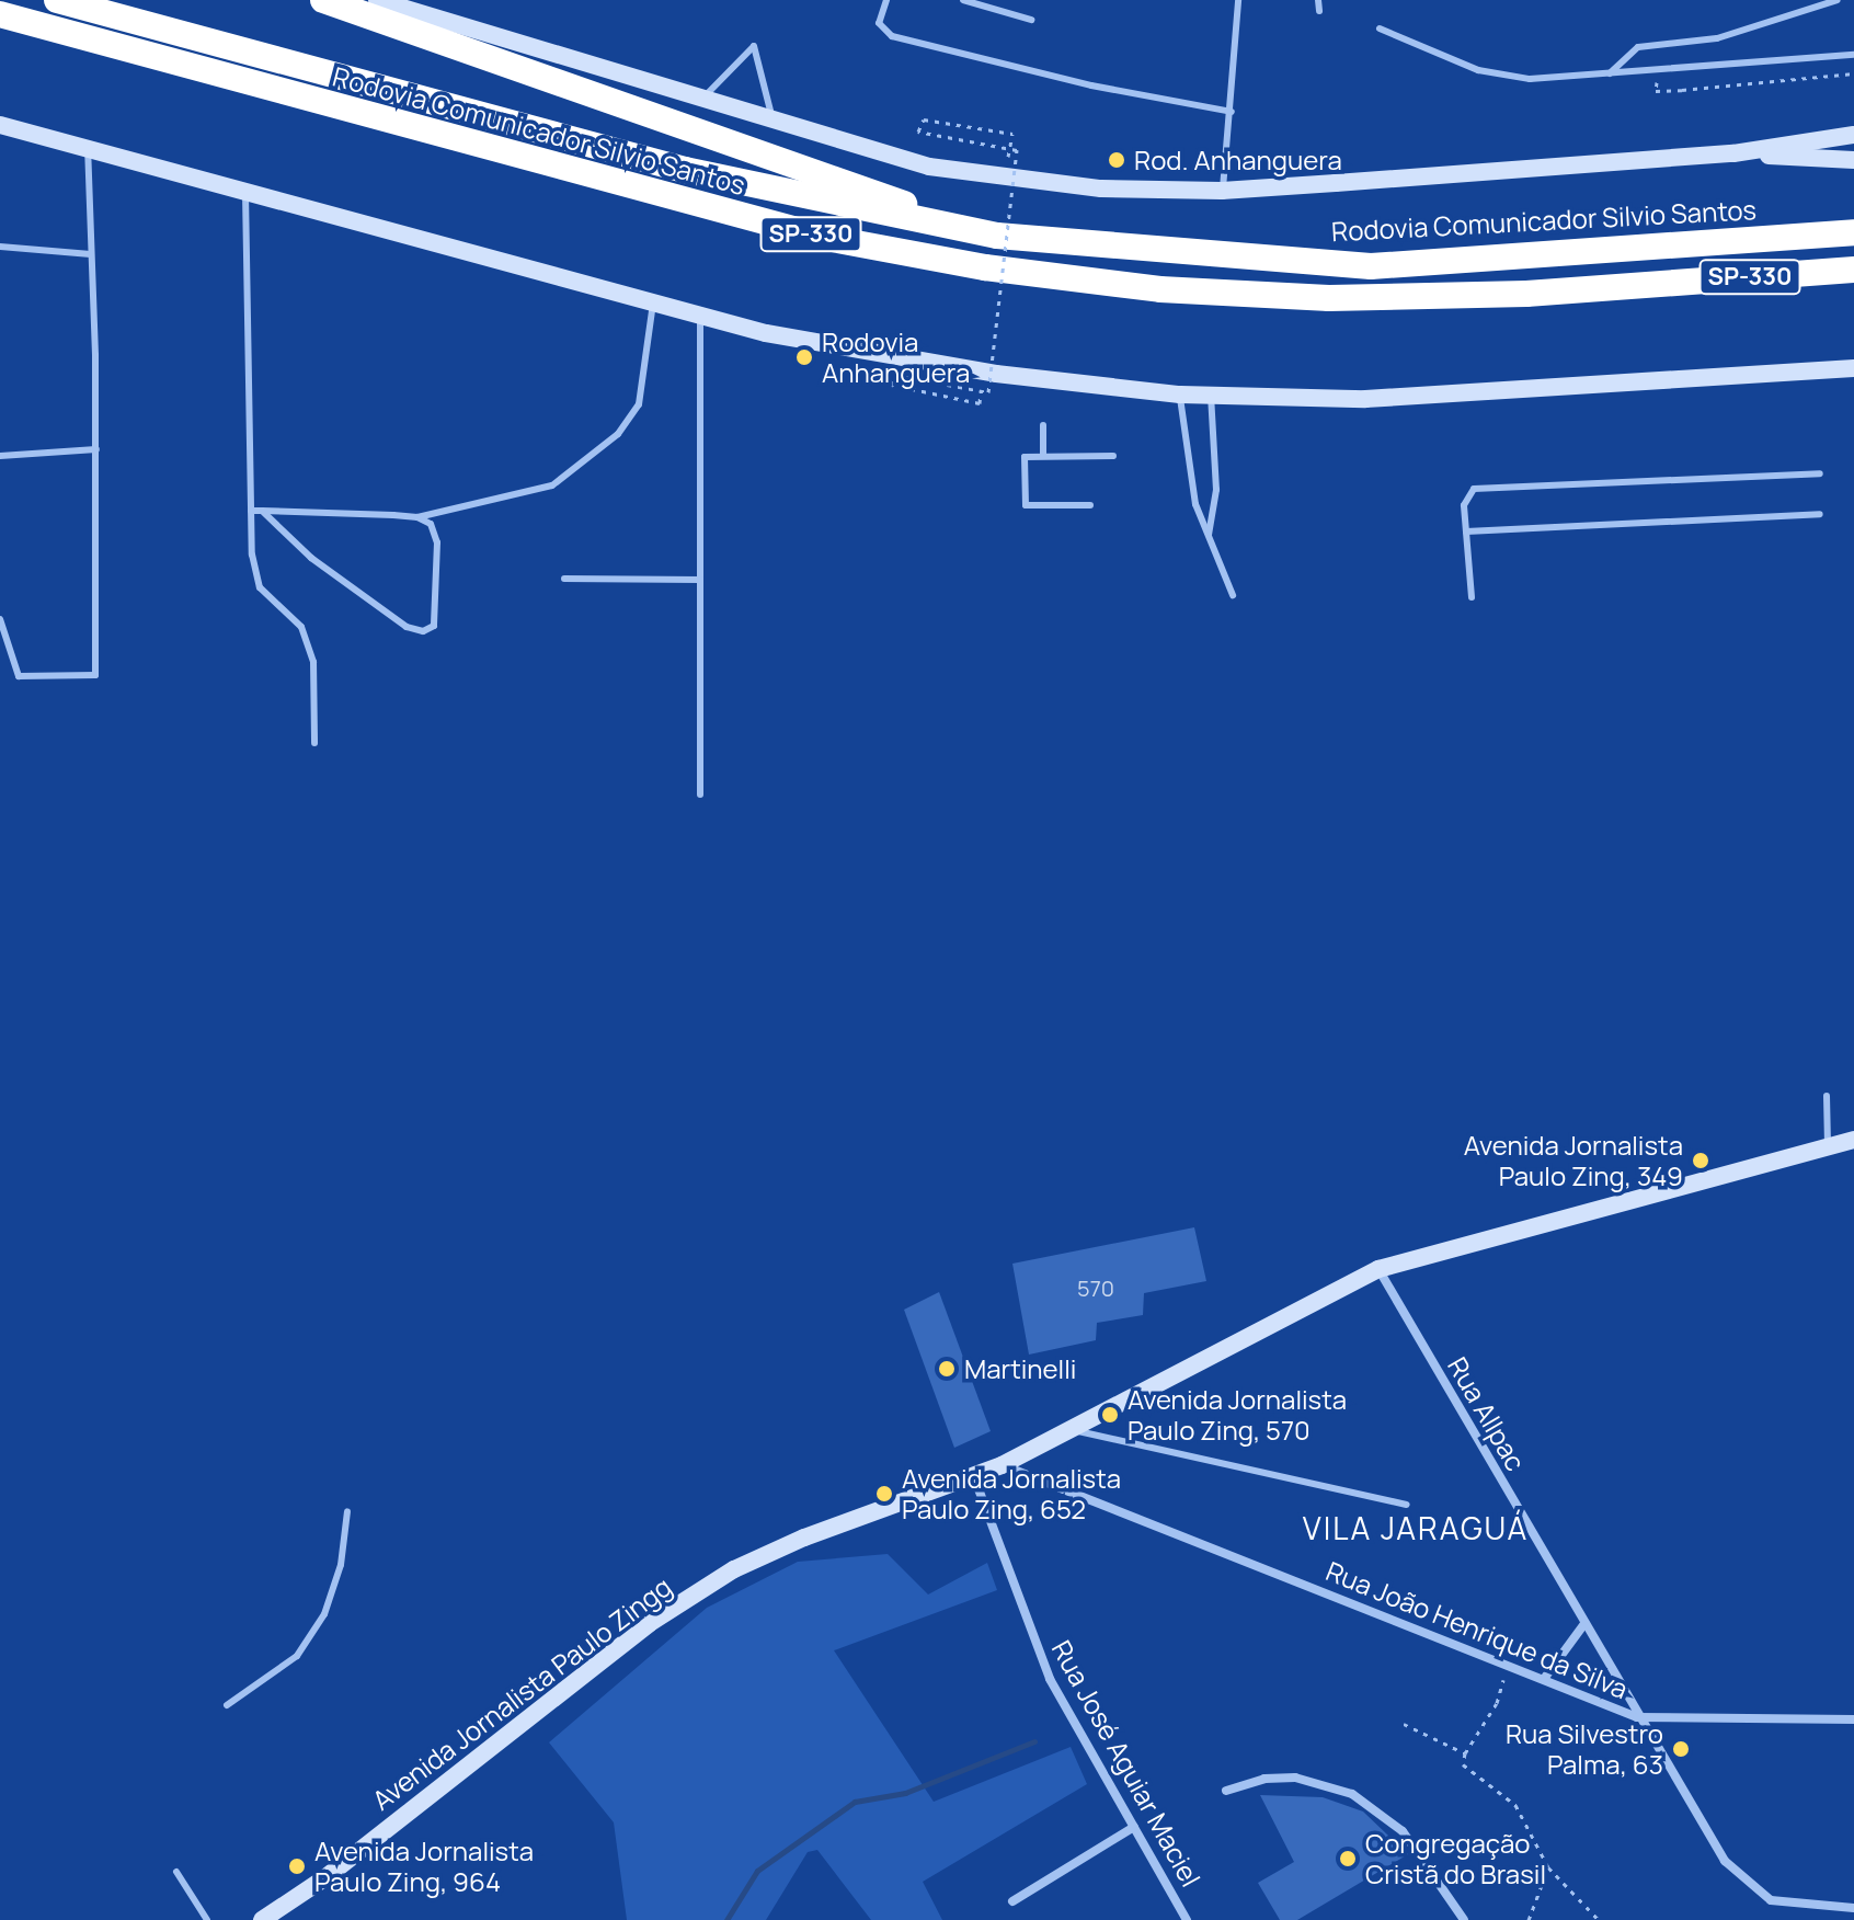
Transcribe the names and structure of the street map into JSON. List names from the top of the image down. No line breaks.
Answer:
{"streets":{"highway":["Rodovia Comunicador Silvio Santos","SP-330"],"main road":["Avenida Jornalista Paulo Zingg"],"street":["Rua Allpac","Rua João Henrique da Silva","Rua José Aguiar Maciel"]},"crossings":[["Rua Allpac","Rua João Henrique da Silva"],["Rua Allpac","Avenida Jornalista Paulo Zingg"],["Rua João Henrique da Silva","Avenida Jornalista Paulo Zingg"],["Avenida Jornalista Paulo Zingg","Rua José Aguiar Maciel"]],"districts":["VILA JARAGUÁ"],"places":["Rod. Anhanguera","Rodovia Anhanguera","Avenida Jornalista Paulo Zing, 349","Martinelli","Avenida Jornalista Paulo Zing, 570","Avenida Jornalista Paulo Zing, 652","Rua Silvestro Palma, 63","Congregação Cristã do Brasil","Avenida Jornalista Paulo Zing, 964"],"house_numbers":["570"]}
